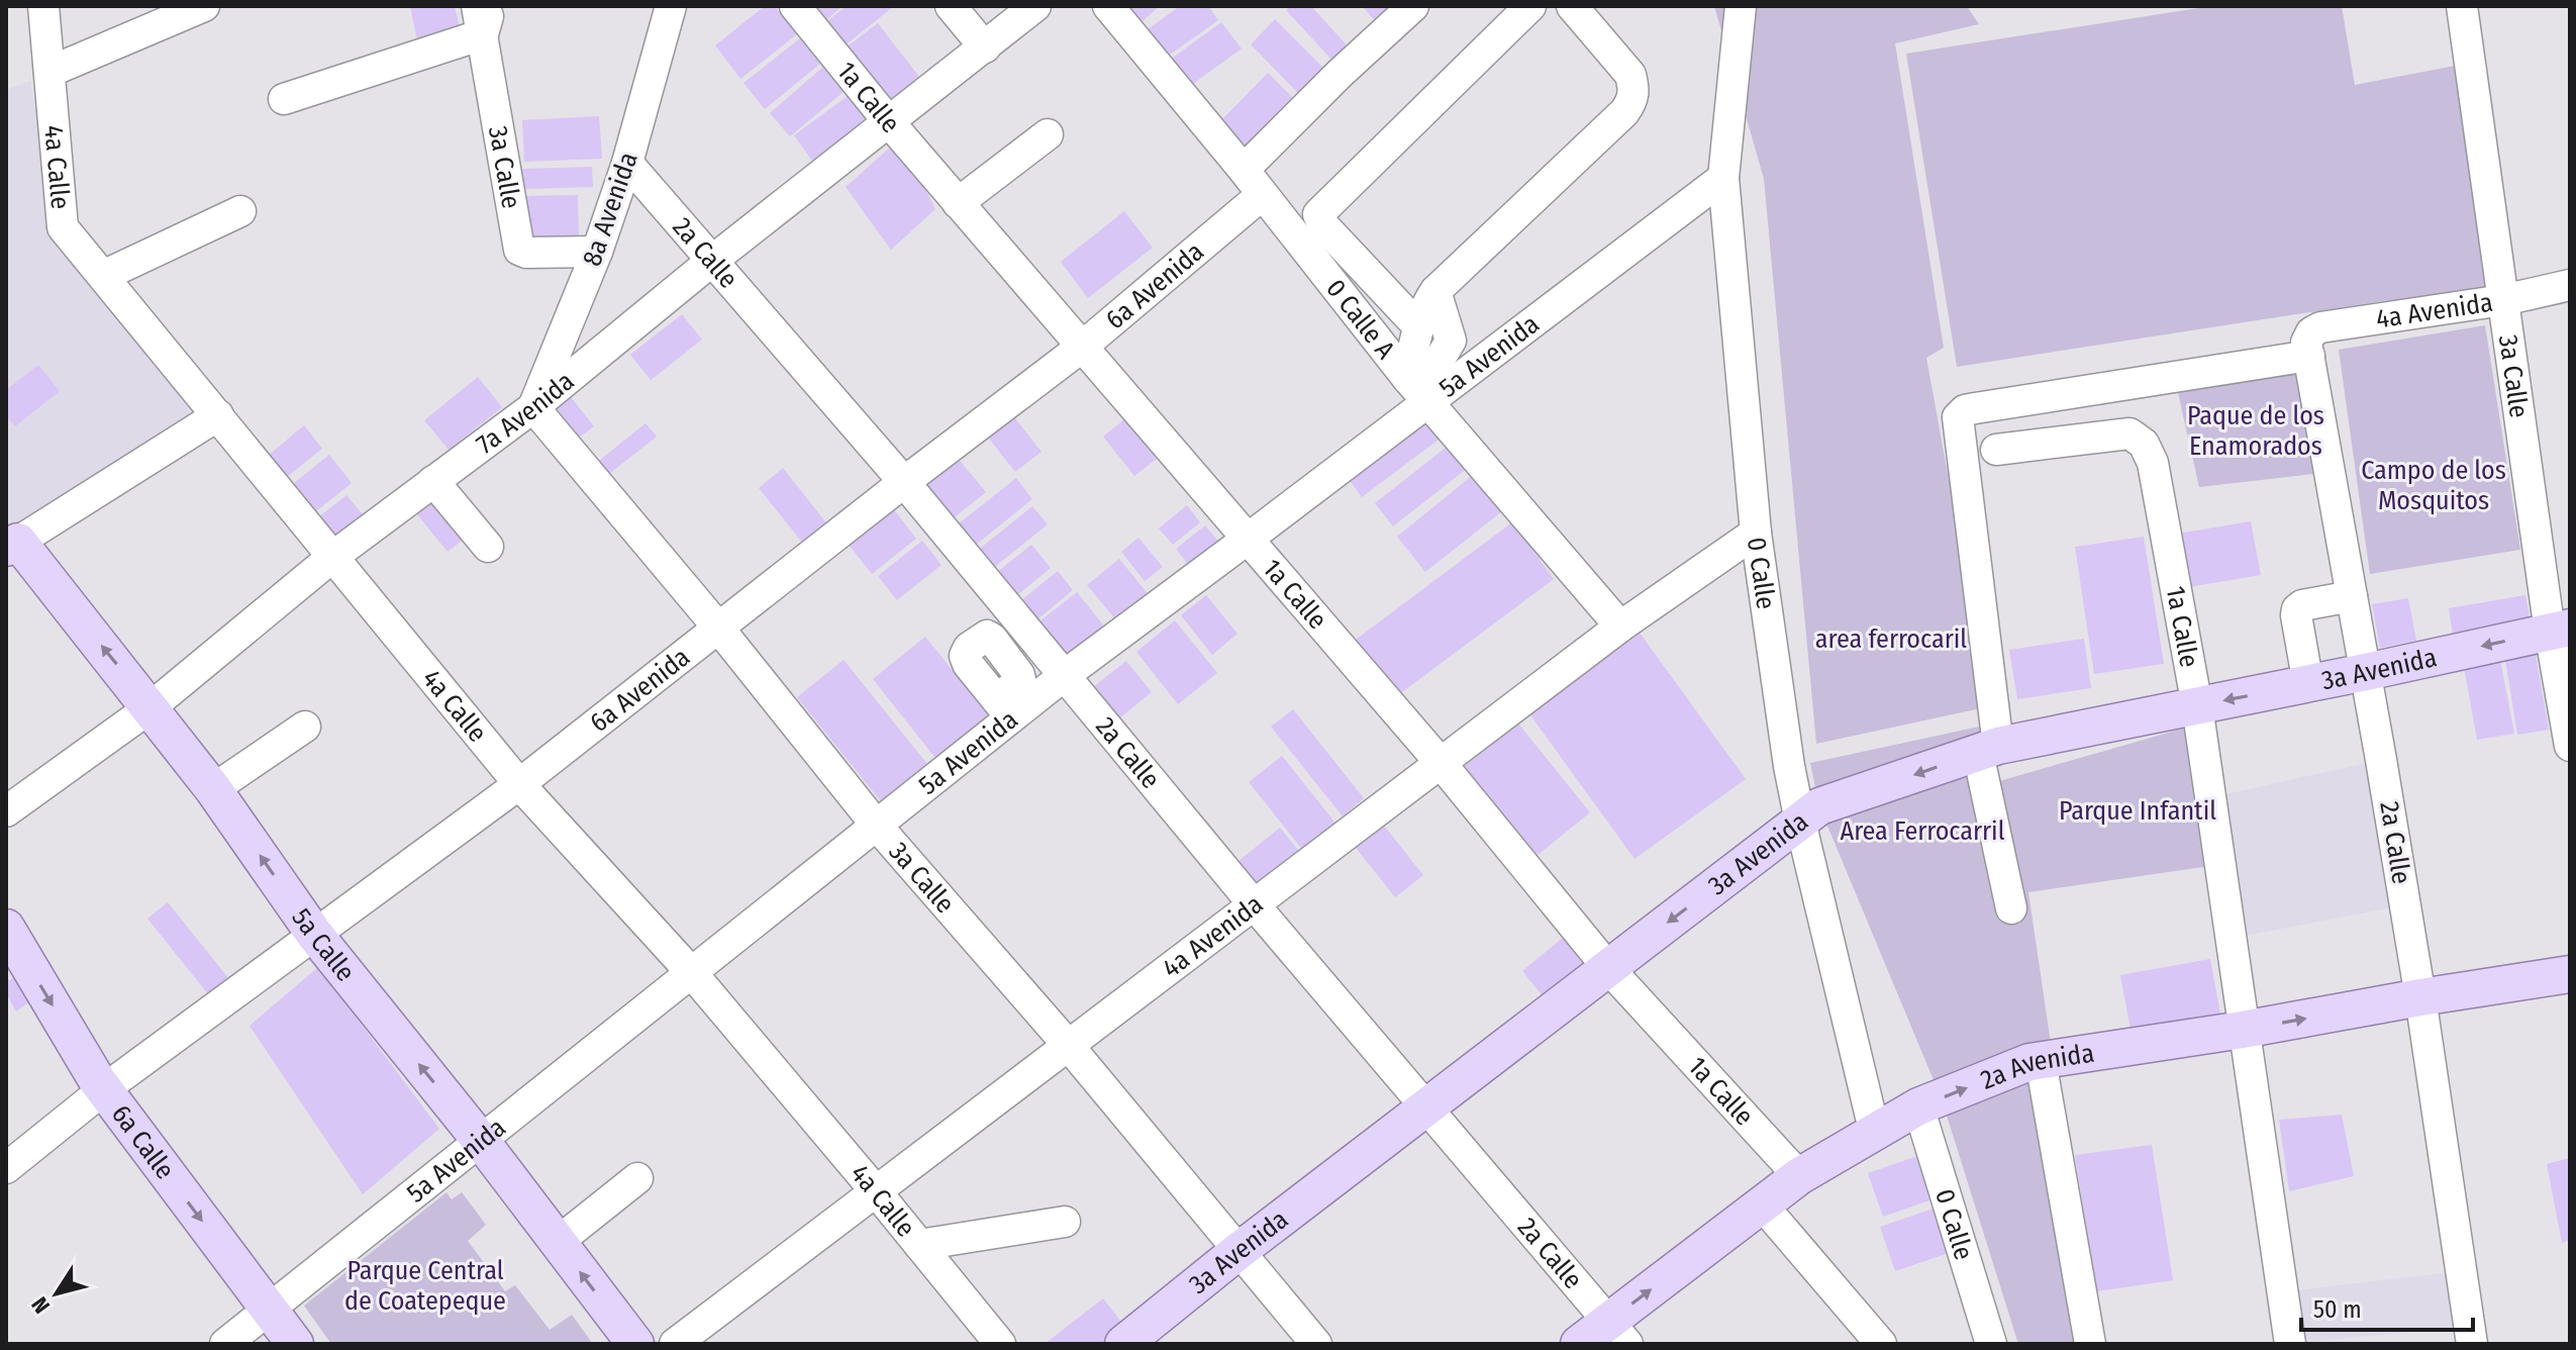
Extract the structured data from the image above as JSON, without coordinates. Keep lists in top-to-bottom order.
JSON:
{
  "streets": {
    "main road": [
      "3a Avenida",
      "5a Calle",
      "2a Avenida",
      "6a Calle"
    ],
    "street": [
      "1a Calle",
      "4a Calle",
      "3a Calle",
      "8a Avenida",
      "2a Calle",
      "6a Avenida",
      "4a Avenida",
      "0 Calle A",
      "5a Avenida",
      "7a Avenida",
      "0 Calle"
    ]
  },
  "crossings": [
    ["1a Calle", "6a Avenida"],
    ["1a Calle", "4a Avenida"],
    ["1a Calle", "5a Avenida"],
    ["1a Calle", "7a Avenida"],
    ["1a Calle", "3a Avenida"],
    ["1a Calle", "2a Avenida"],
    ["4a Calle", "6a Avenida"],
    ["4a Calle", "4a Avenida"],
    ["4a Calle", "5a Avenida"],
    ["4a Calle", "7a Avenida"],
    ["3a Calle", "8a Avenida"],
    ["3a Calle", "6a Avenida"],
    ["3a Calle", "4a Avenida"],
    ["3a Calle", "5a Avenida"],
    ["3a Calle", "7a Avenida"],
    ["3a Calle", "3a Avenida"],
    ["8a Avenida", "2a Calle"],
    ["8a Avenida", "7a Avenida"],
    ["2a Calle", "6a Avenida"],
    ["2a Calle", "4a Avenida"],
    ["2a Calle", "5a Avenida"],
    ["2a Calle", "7a Avenida"],
    ["2a Calle", "3a Avenida"],
    ["2a Calle", "2a Avenida"],
    ["6a Avenida", "0 Calle A"],
    ["6a Avenida", "5a Calle"],
    ["6a Avenida", "6a Calle"],
    ["4a Avenida", "0 Calle A"],
    ["4a Avenida", "0 Calle"],
    ["4a Avenida", "3a Avenida"],
    ["0 Calle A", "5a Avenida"],
    ["5a Avenida", "0 Calle"],
    ["5a Avenida", "5a Calle"],
    ["5a Avenida", "6a Calle"],
    ["7a Avenida", "5a Calle"],
    ["0 Calle", "3a Avenida"],
    ["0 Calle", "2a Avenida"]
  ],
  "one_way": [
    "3a Avenida",
    "5a Calle",
    "2a Avenida",
    "6a Calle"
  ],
  "parks": [
    "Paque de los Enamorados",
    "Campo de los Mosquitos",
    "area ferrocaril",
    "Parque Infantil",
    "Area Ferrocarril",
    "Parque Central de Coatepeque"
  ],
  "scale_bar": "50 m",
  "north": "bottom left"
}
